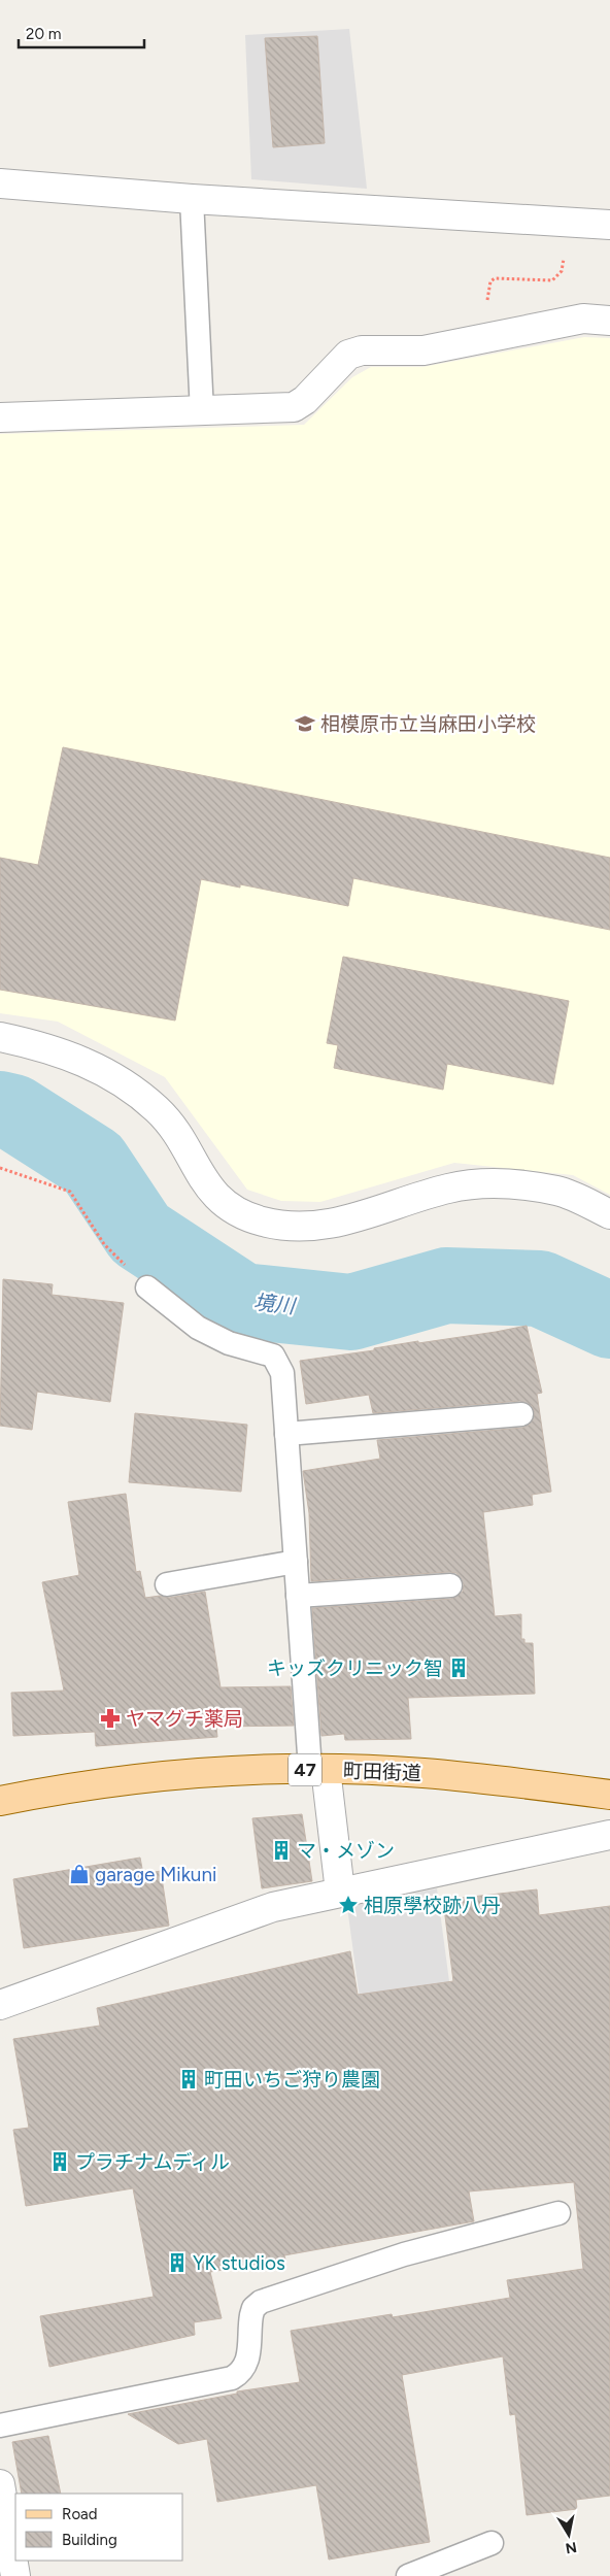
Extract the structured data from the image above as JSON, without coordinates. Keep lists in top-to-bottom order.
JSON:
{
  "streets": {
    "main road": ["47", "町田街道"]
  },
  "water": ["境川"],
  "places": {
    "school or university": ["相模原市立当麻田小学校"],
    "building": [
      "キッズクリニック智",
      "マ・メゾン",
      "町田いちご狩り農園",
      "プラチナムディル",
      "YK studios"
    ],
    "pharmacy": ["ヤマグチ薬局"],
    "shop": ["garage Mikuni"],
    "place": ["相原學校跡八丹"]
  },
  "legend": ["Road", "Building"],
  "scale_bar": "20 m",
  "north": "bottom"
}
